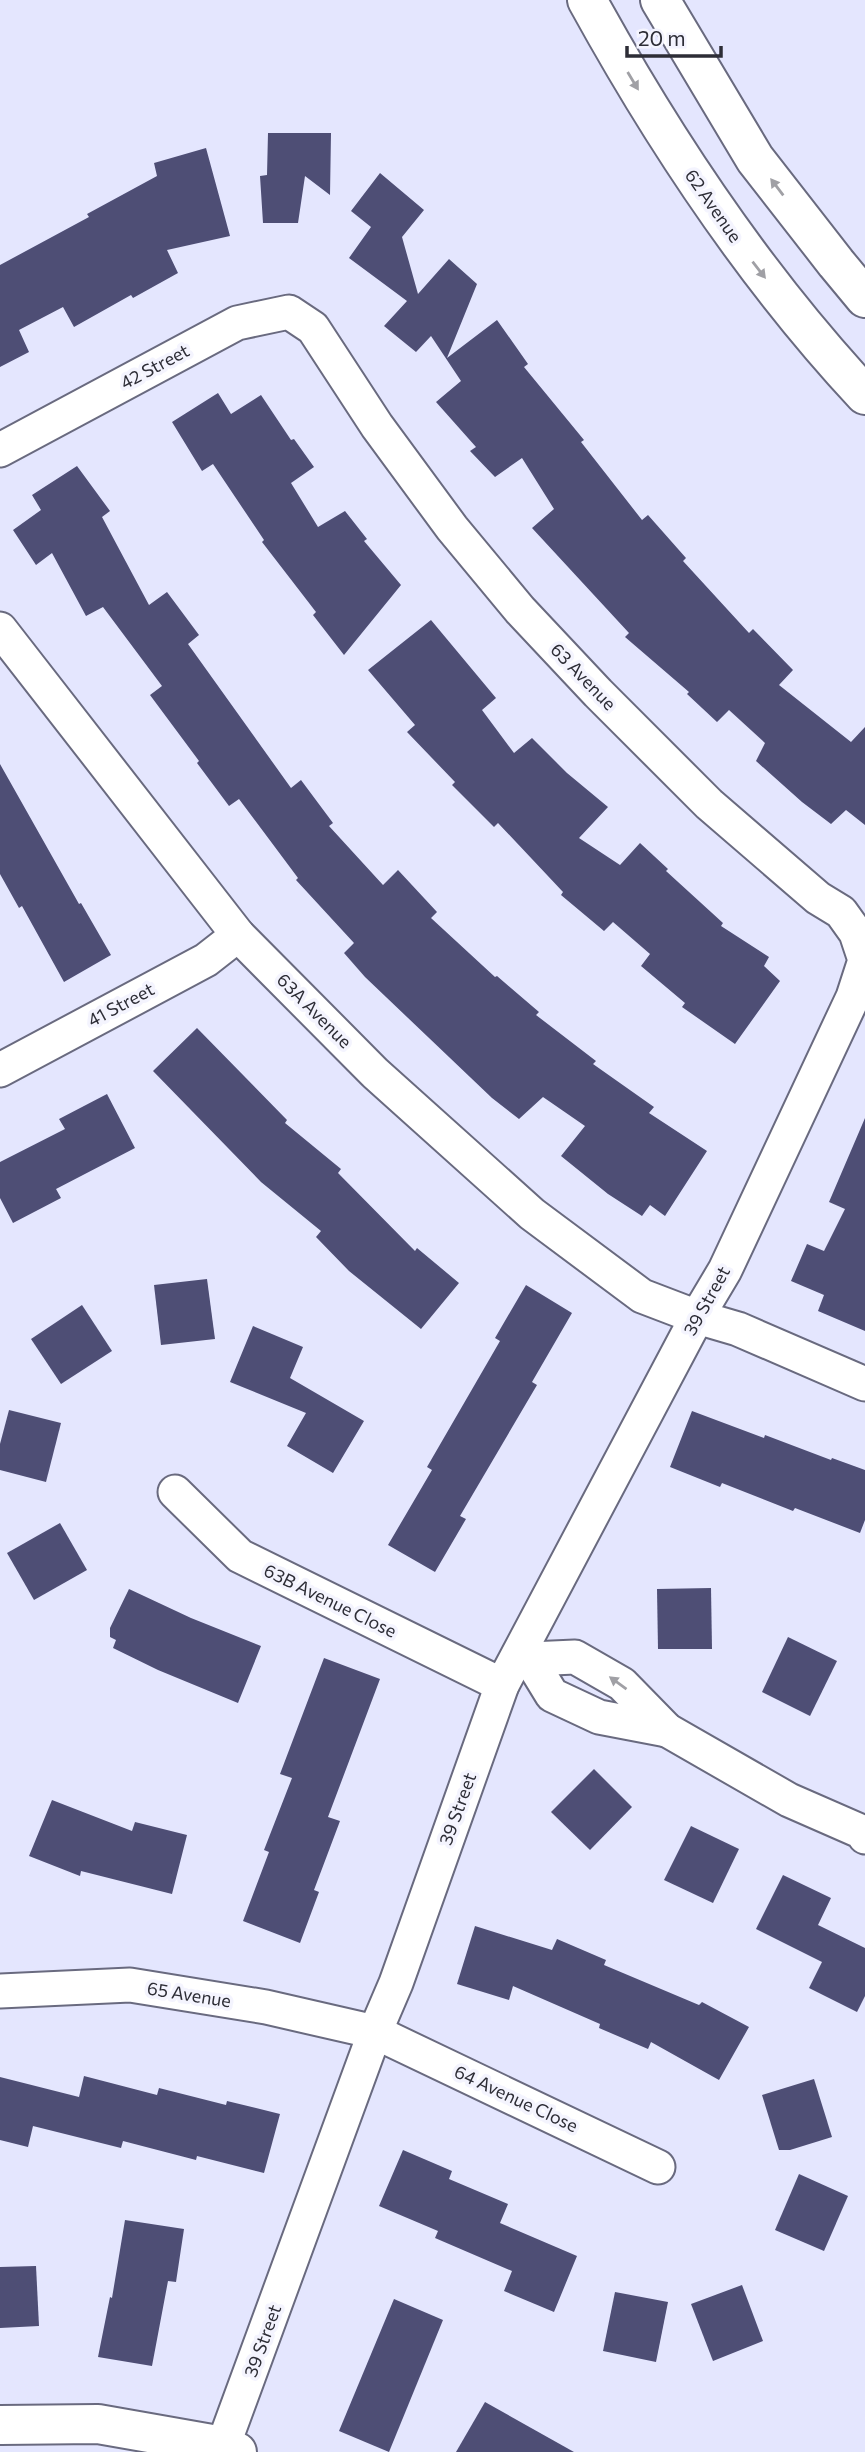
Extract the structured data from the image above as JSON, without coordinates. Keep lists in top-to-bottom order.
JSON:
{
  "streets": {
    "main road": ["62 Avenue", "39 Street"],
    "street": [
      "42 Street",
      "63 Avenue",
      "41 Street",
      "63A Avenue",
      "63B Avenue Close",
      "65 Avenue",
      "64 Avenue Close"
    ]
  },
  "crossings": [
    ["42 Street", "63 Avenue"],
    ["63 Avenue", "39 Street"],
    ["41 Street", "63A Avenue"],
    ["63A Avenue", "39 Street"],
    ["39 Street", "63B Avenue Close"],
    ["39 Street", "65 Avenue"],
    ["39 Street", "64 Avenue Close"],
    ["65 Avenue", "64 Avenue Close"]
  ],
  "scale_bar": "20 m"
}
